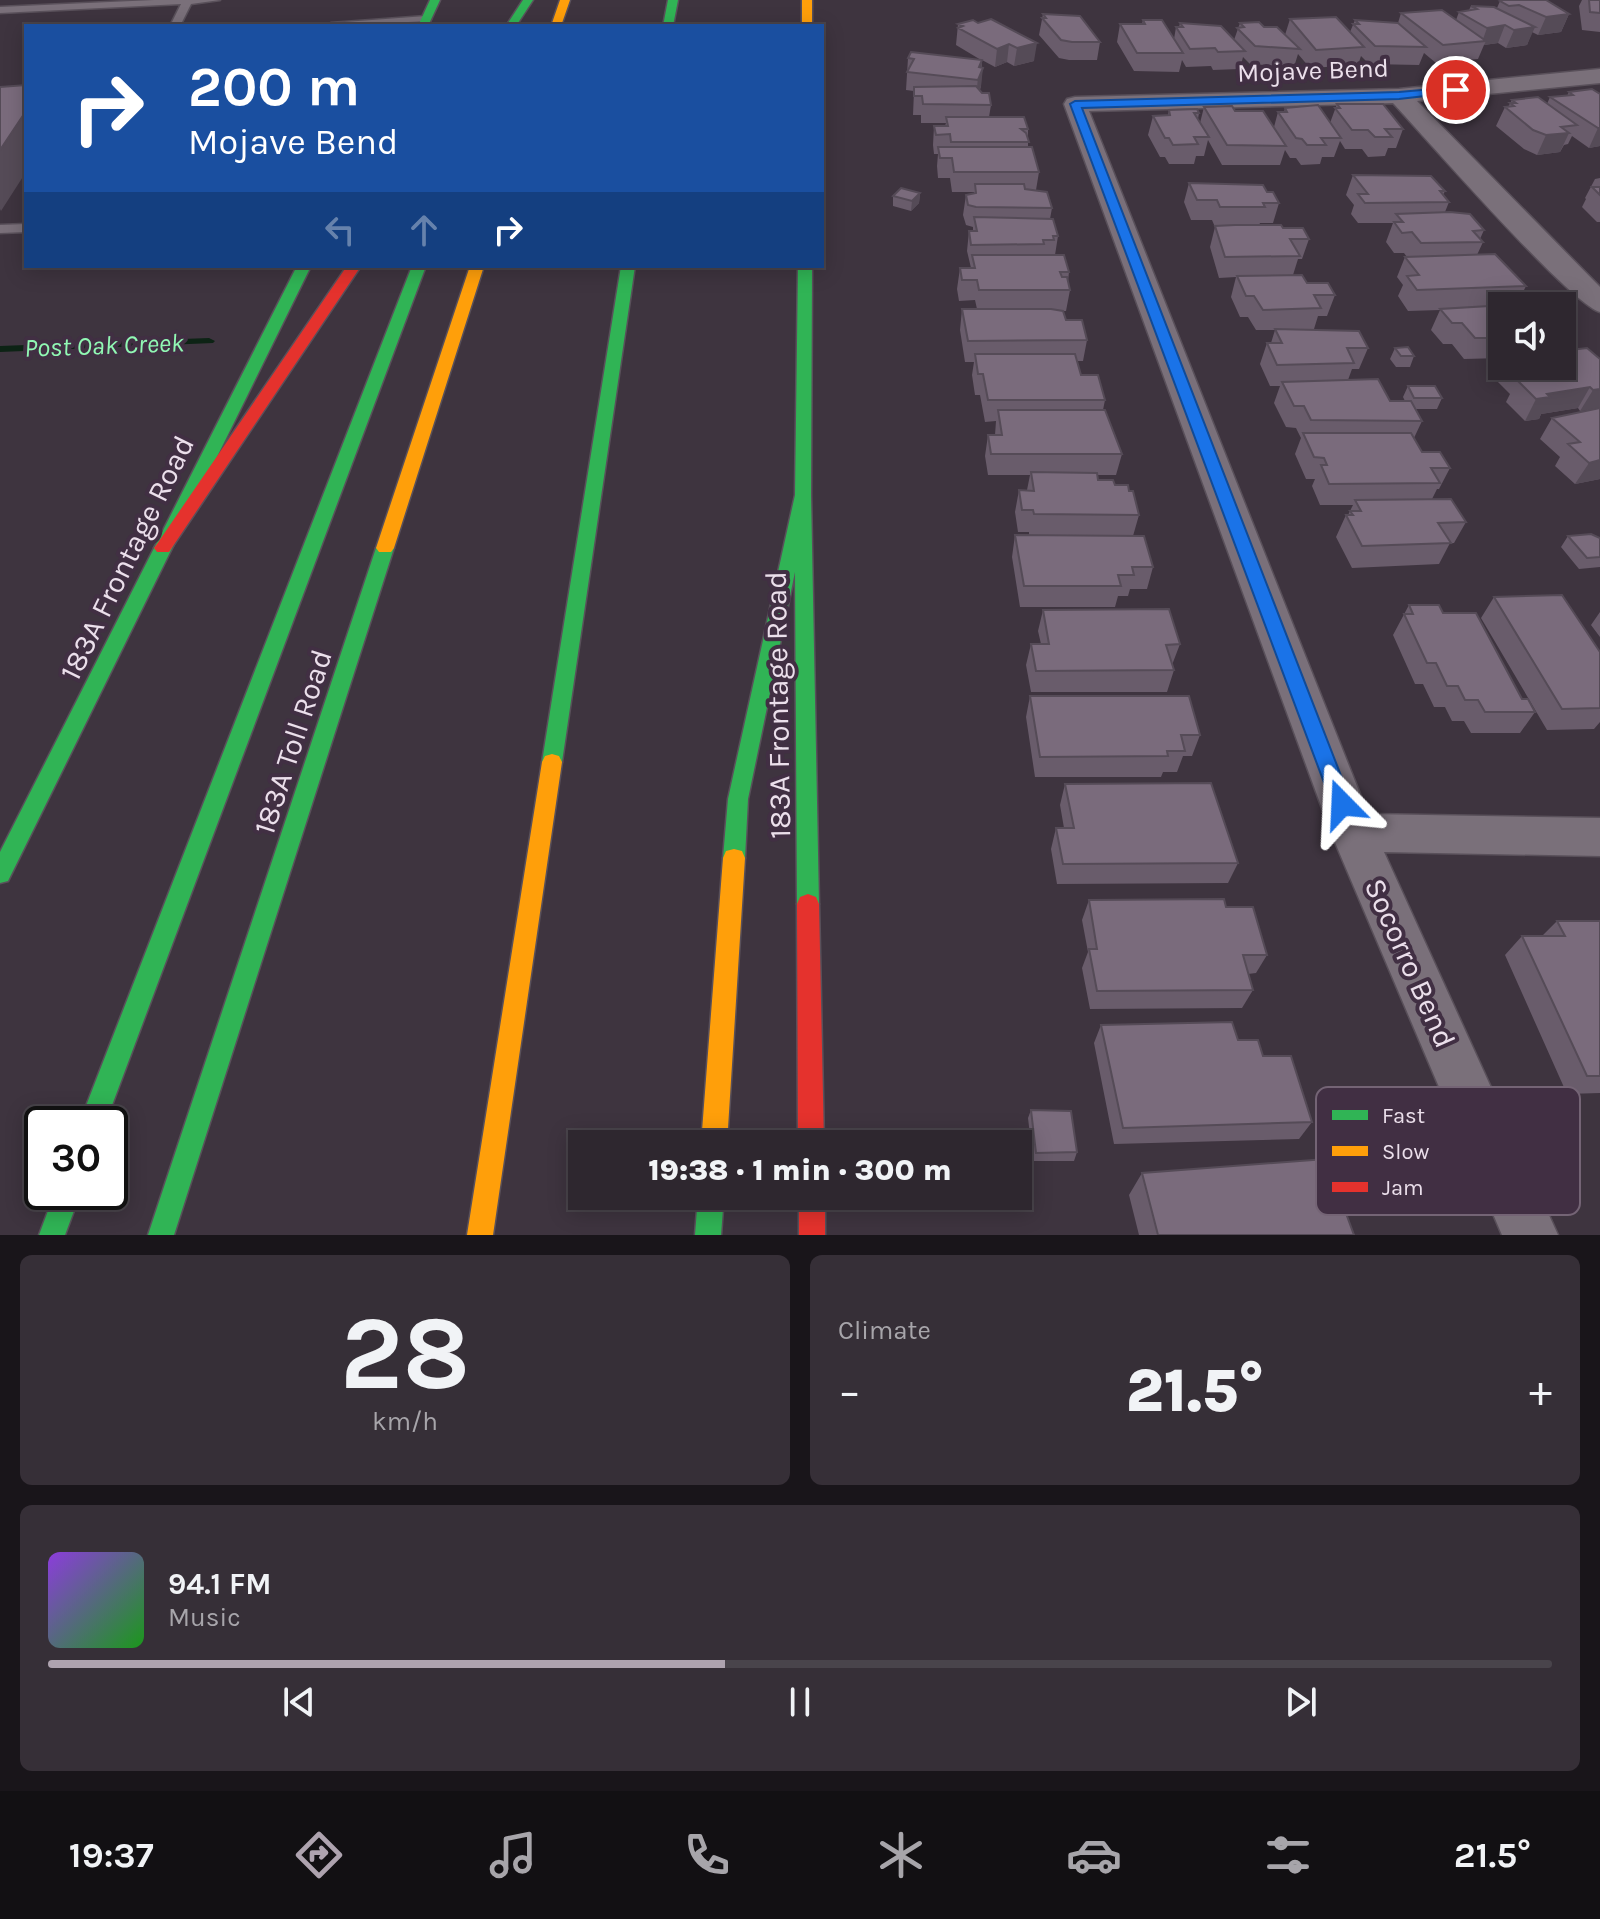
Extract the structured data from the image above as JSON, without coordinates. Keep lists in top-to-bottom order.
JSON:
{
  "streets": {
    "main road": ["183A Frontage Road", "183A Toll Road"],
    "street": ["Mojave Bend", "Socorro Bend"]
  },
  "crossings": [
    ["Mojave Bend", "Socorro Bend"]
  ],
  "water": ["Post Oak Creek"],
  "legend": ["Fast", "Slow", "Jam"],
  "page": {
    "turn": ["200 m", "Mojave Bend"],
    "limit": "30",
    "trip": "19:38 · 1 min · 300 m",
    "tile": [
      ["28", "km/h"],
      "Climate"
    ],
    "heat": ["−", "21.5°", "+"],
    "song": ["94.1 FM", "Music"],
    "tabs": ["19:37", "21.5°"]
  }
}
